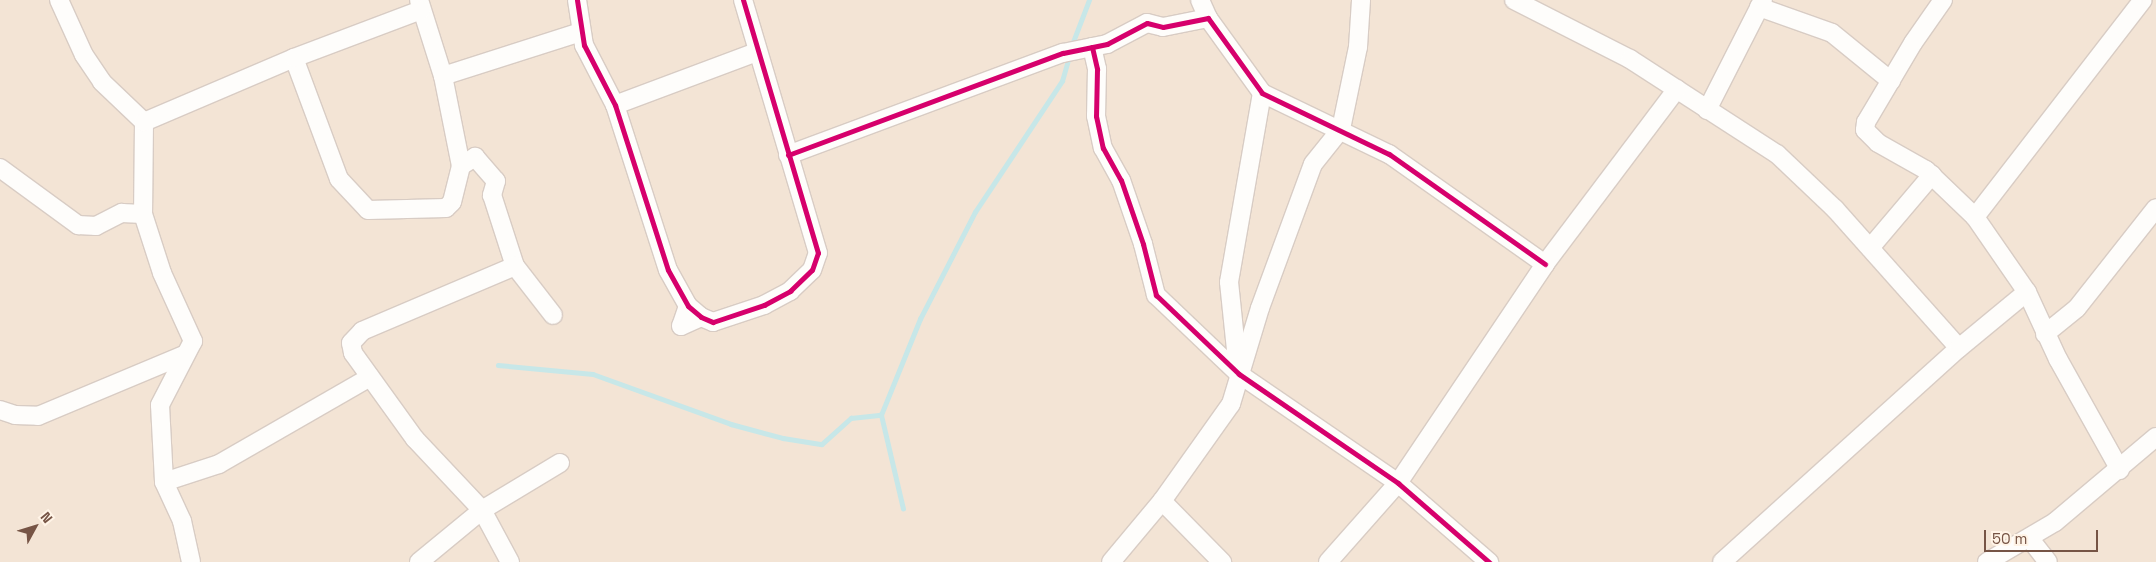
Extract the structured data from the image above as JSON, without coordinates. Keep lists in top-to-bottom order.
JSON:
{
  "scale_bar": "50 m",
  "north": "top right"
}
